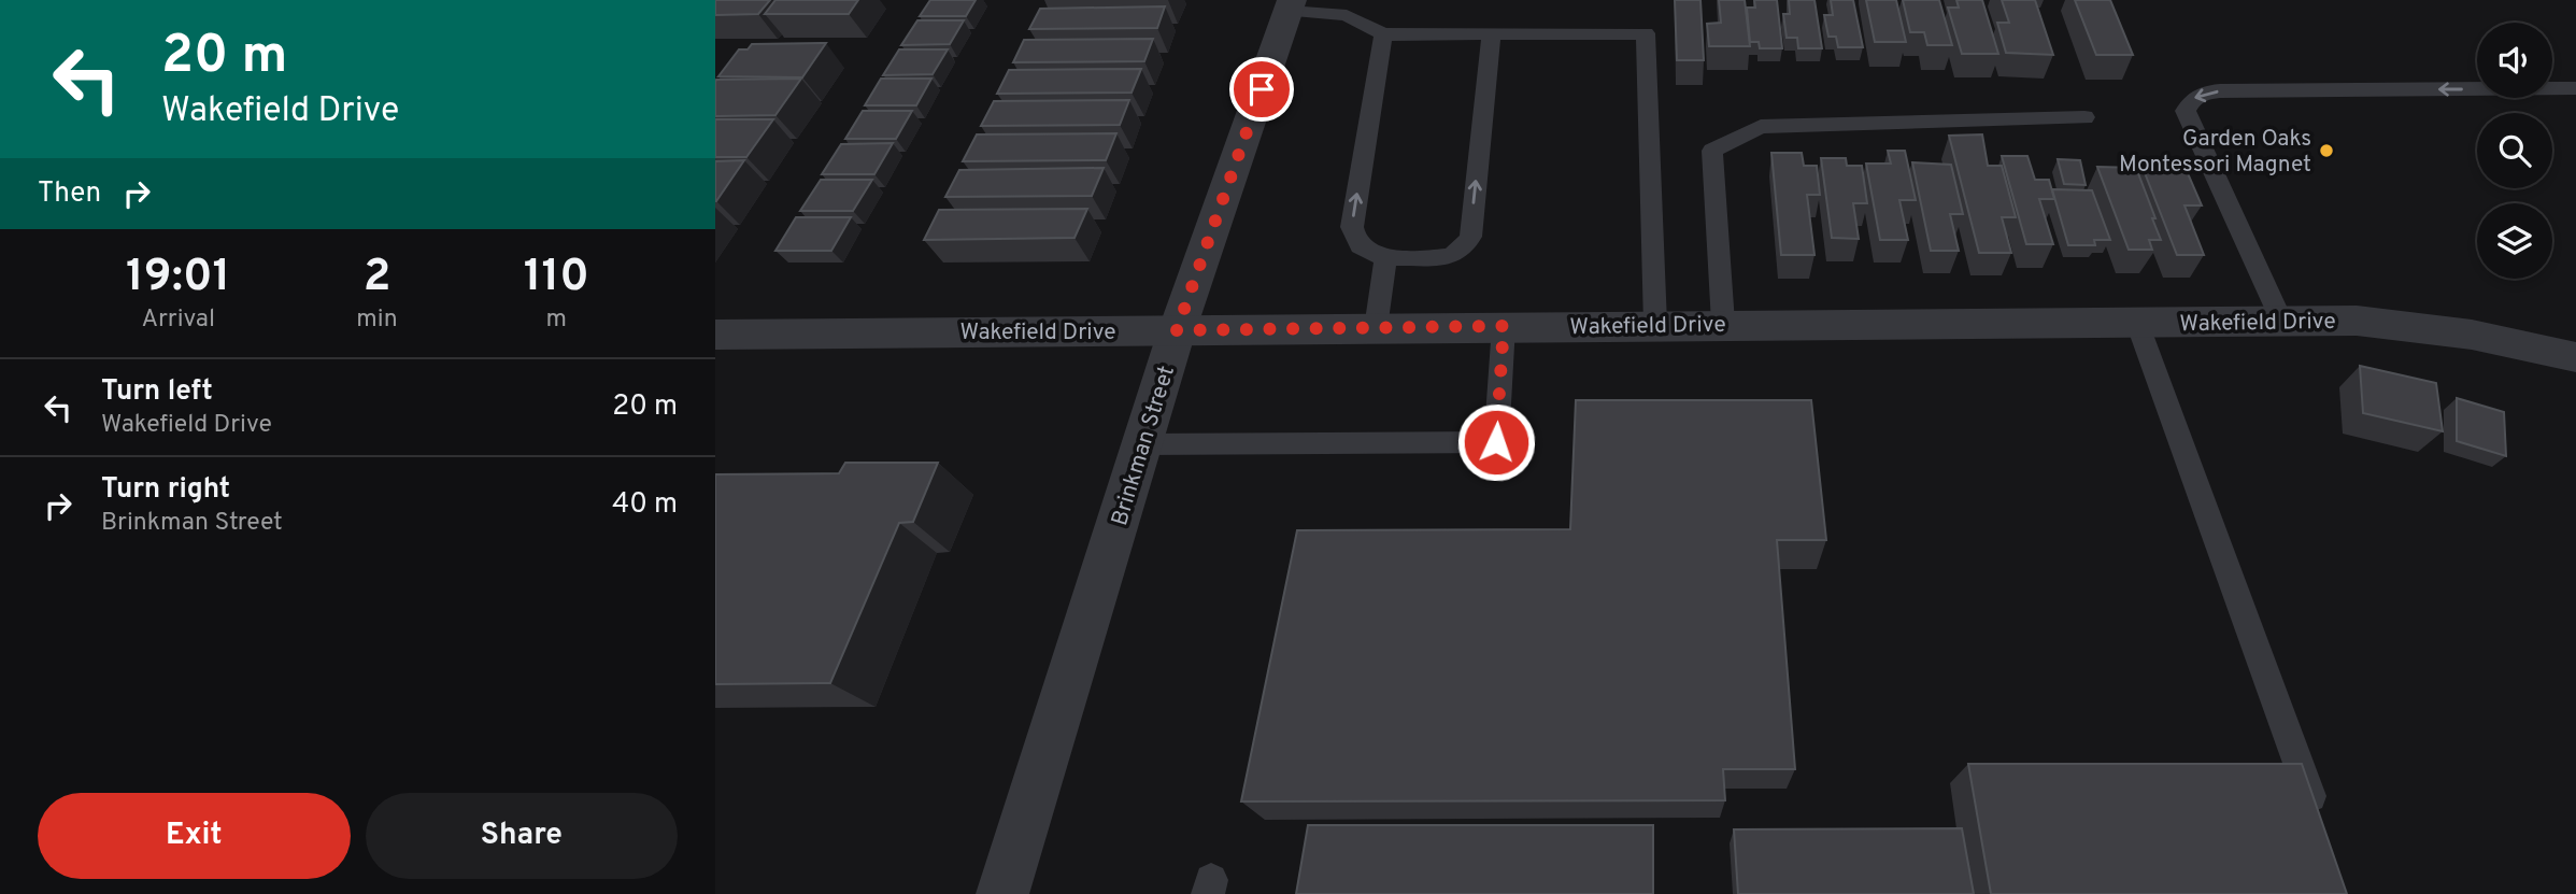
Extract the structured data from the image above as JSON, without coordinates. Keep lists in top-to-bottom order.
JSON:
{
  "streets": {
    "street": ["Wakefield Drive", "Brinkman Street"]
  },
  "crossings": [
    ["Wakefield Drive", "Brinkman Street"]
  ],
  "places": ["Garden Oaks Montessori Magnet"],
  "page": {
    "turn": ["20 m", "Wakefield Drive"],
    "then": "Then",
    "eta": [
      "19:01",
      "Arrival",
      "2",
      "min",
      "110",
      "m"
    ],
    "list": [
      {
        "name": "Turn left",
        "note": "Wakefield Drive",
        "value": "20 m"
      },
      {
        "name": "Turn right",
        "note": "Brinkman Street",
        "value": "40 m"
      }
    ],
    "buttons": ["Exit", "Share"]
  }
}
